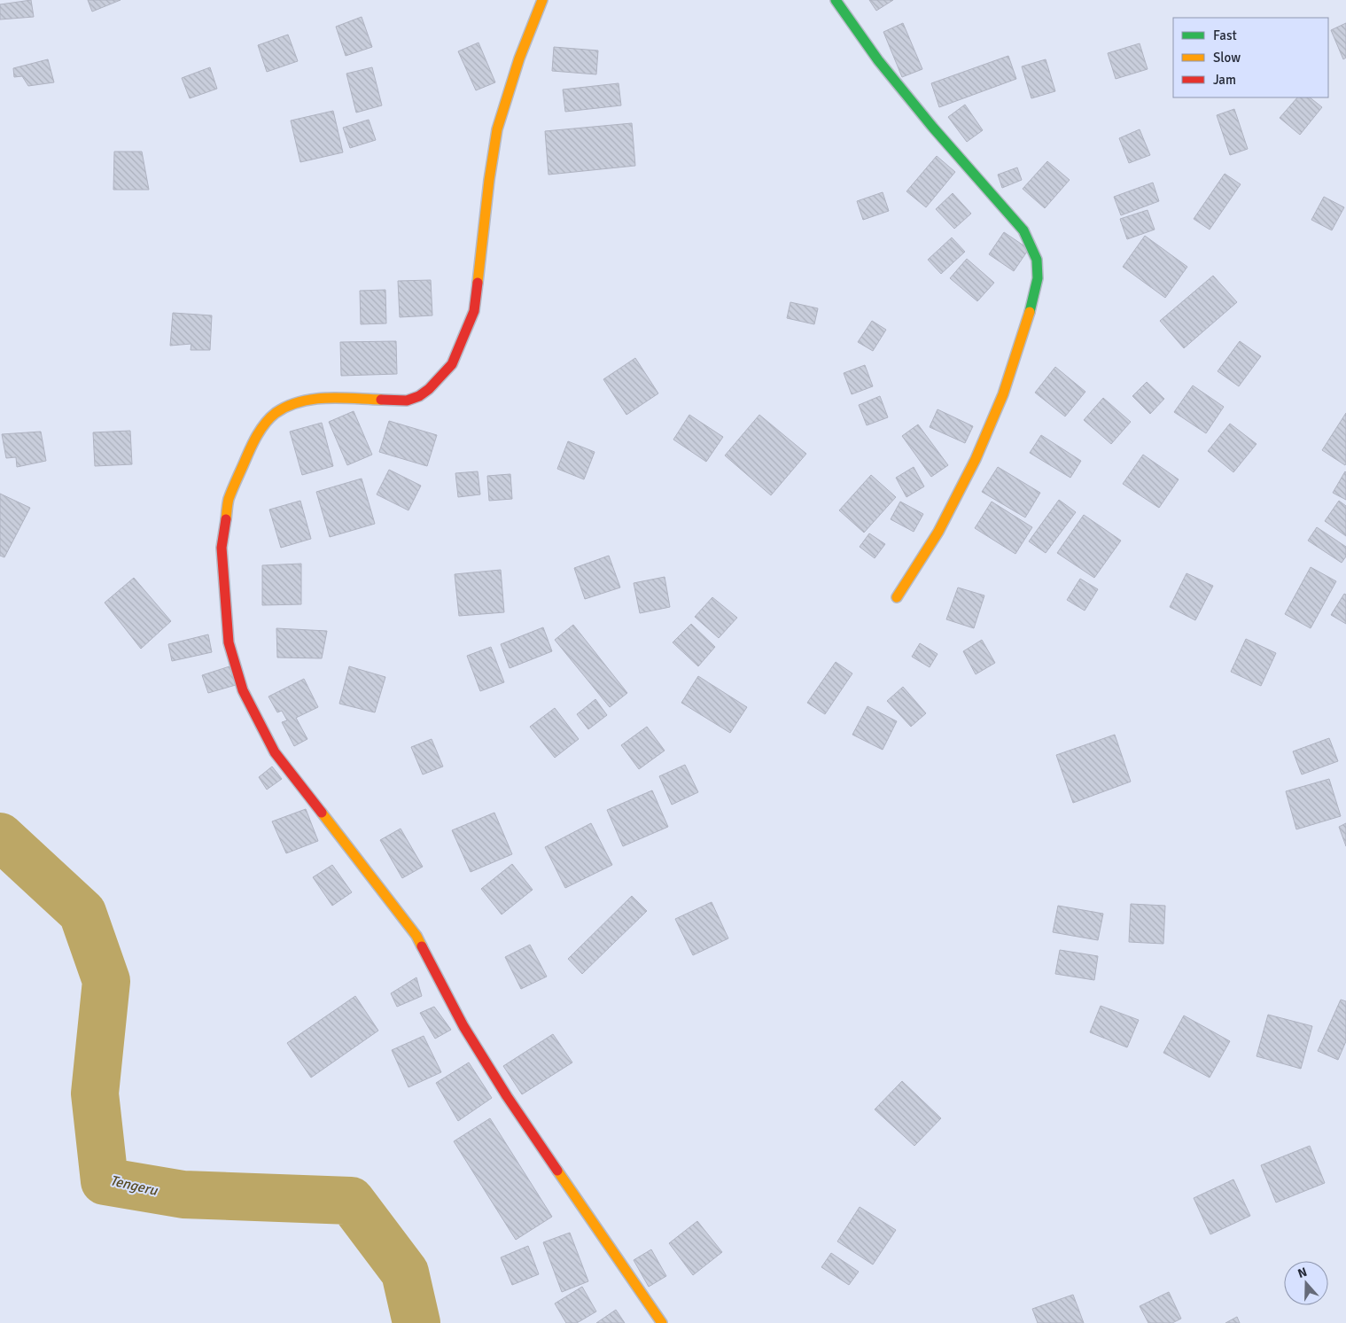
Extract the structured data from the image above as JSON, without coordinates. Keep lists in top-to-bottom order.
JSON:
{
  "water": ["Tengeru"],
  "legend": ["Fast", "Slow", "Jam"],
  "north": "top"
}
